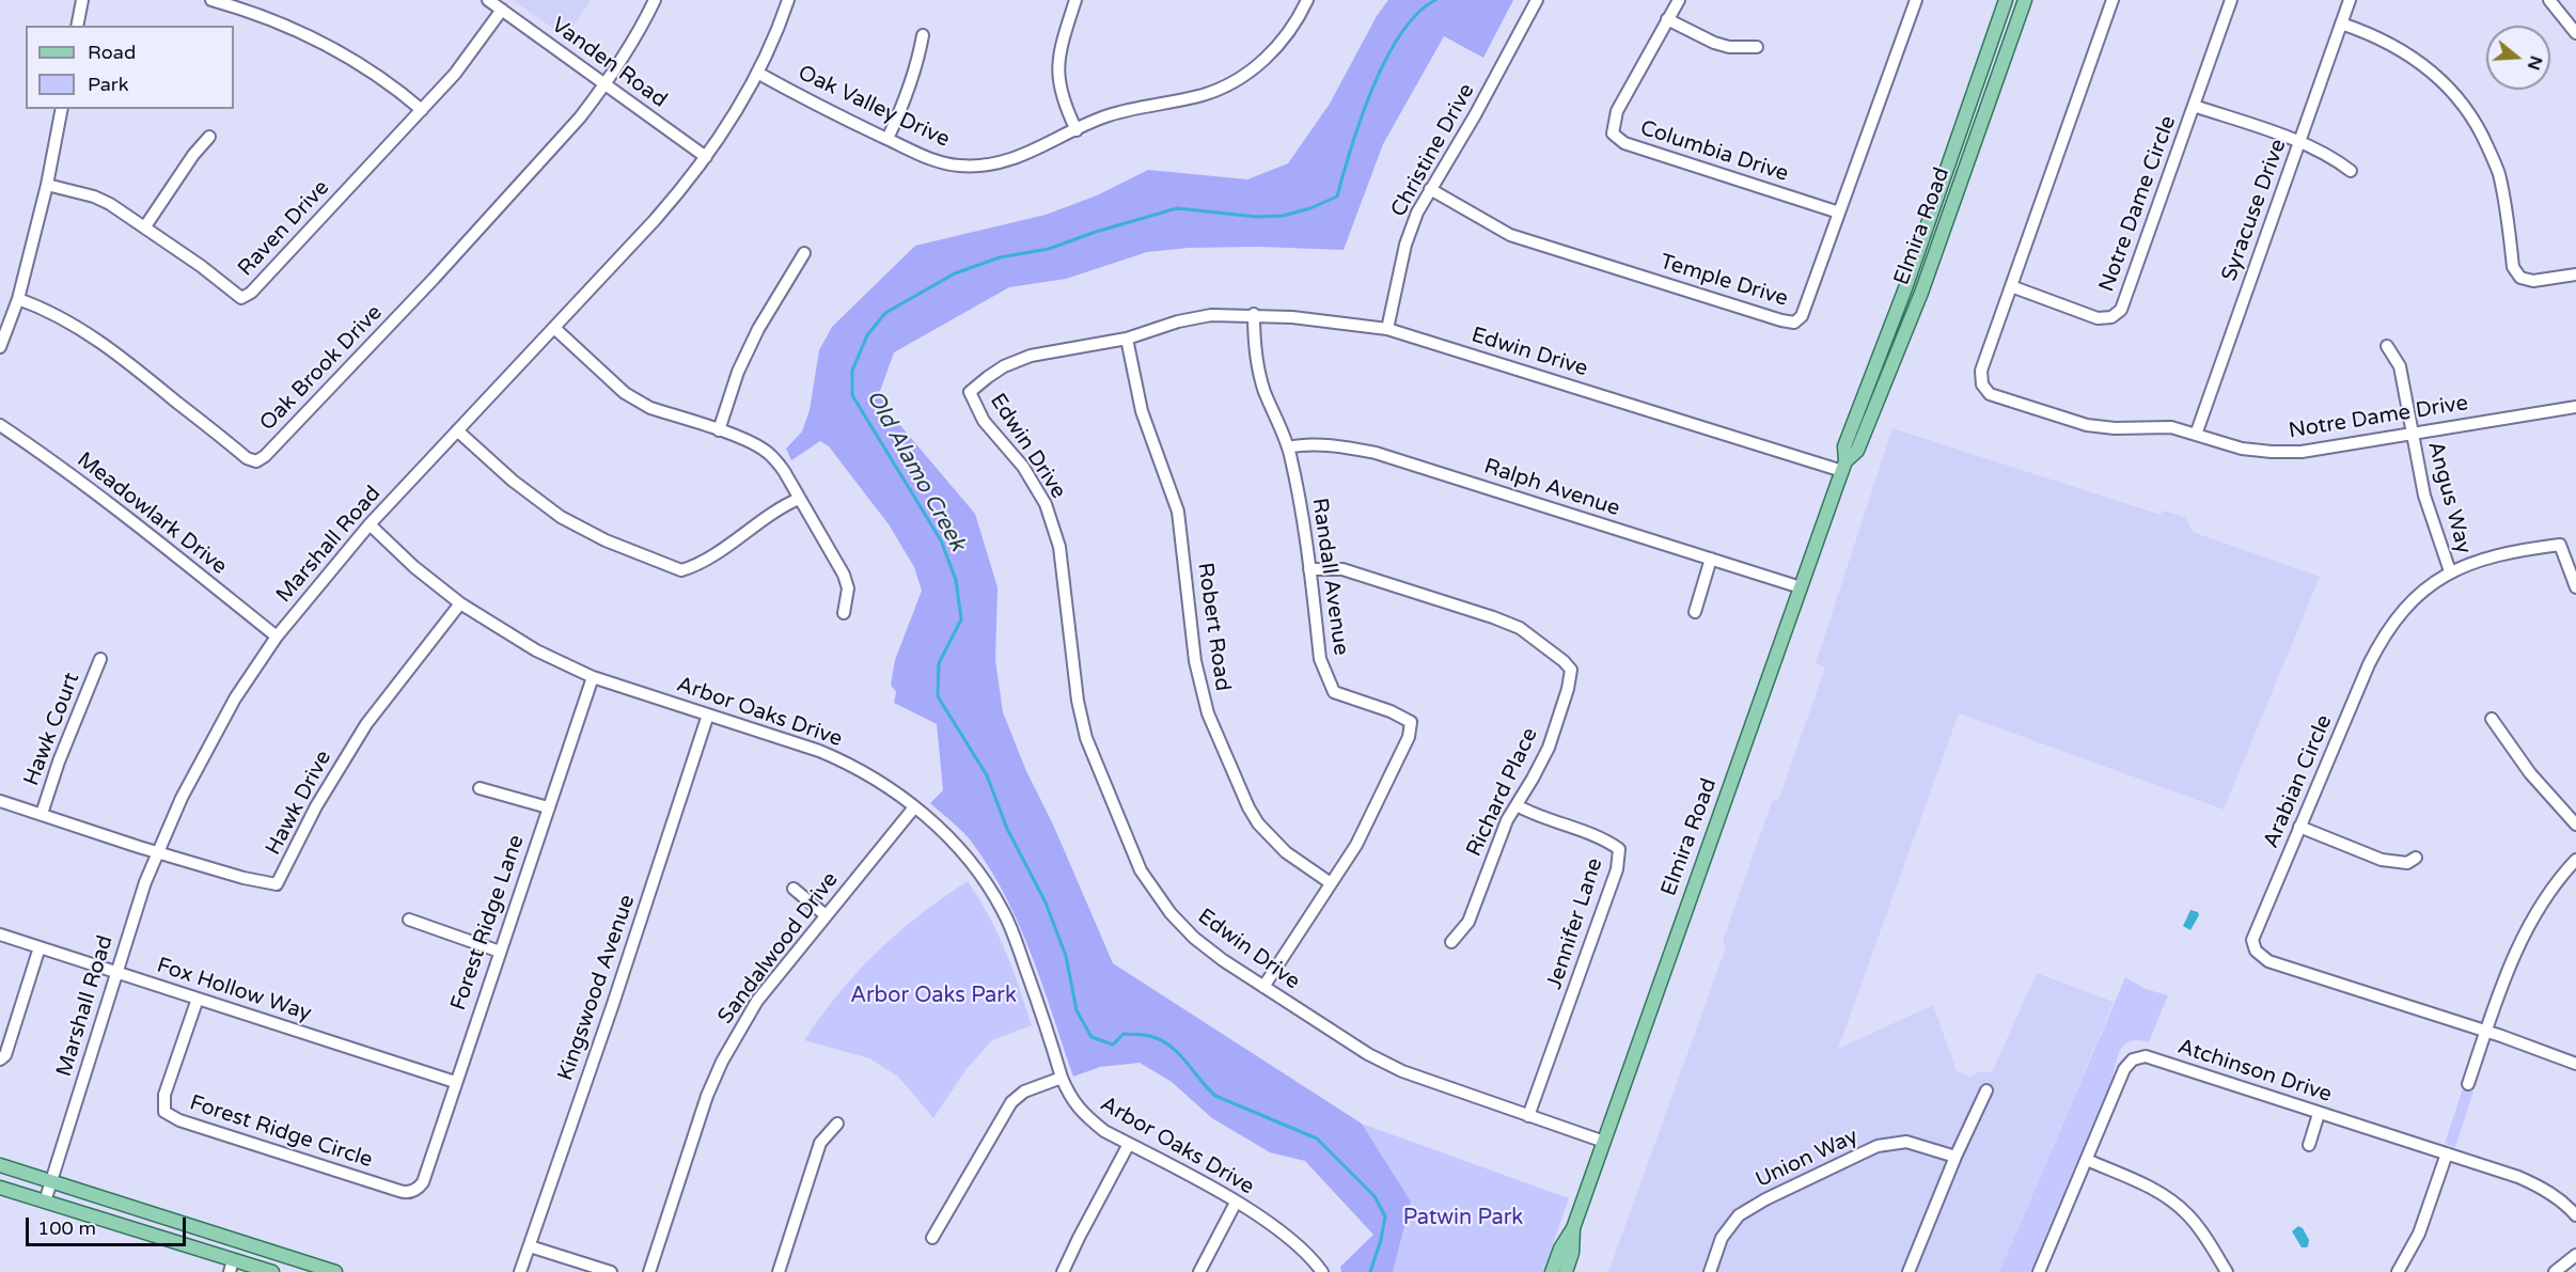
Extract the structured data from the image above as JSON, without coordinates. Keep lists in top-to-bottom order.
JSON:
{
  "streets": {
    "main road": ["Elmira Road"],
    "street": [
      "Vanden Road",
      "Oak Valley Drive",
      "Christine Drive",
      "Columbia Drive",
      "Notre Dame Circle",
      "Syracuse Drive",
      "Raven Drive",
      "Temple Drive",
      "Edwin Drive",
      "Oak Brook Drive",
      "Notre Dame Drive",
      "Ralph Avenue",
      "Angus Way",
      "Meadowlark Drive",
      "Marshall Road",
      "Randall Avenue",
      "Robert Road",
      "Arbor Oaks Drive",
      "Hawk Court",
      "Arabian Circle",
      "Richard Place",
      "Hawk Drive",
      "Forest Ridge Lane",
      "Jennifer Lane",
      "Sandalwood Drive",
      "Kingswood Avenue",
      "Fox Hollow Way",
      "Atchinson Drive",
      "Forest Ridge Circle",
      "Union Way"
    ]
  },
  "crossings": [
    ["Vanden Road", "Raven Drive"],
    ["Vanden Road", "Oak Brook Drive"],
    ["Vanden Road", "Marshall Road"],
    ["Oak Valley Drive", "Marshall Road"],
    ["Christine Drive", "Temple Drive"],
    ["Christine Drive", "Edwin Drive"],
    ["Columbia Drive", "Temple Drive"],
    ["Notre Dame Circle", "Notre Dame Drive"],
    ["Syracuse Drive", "Notre Dame Drive"],
    ["Elmira Road", "Edwin Drive"],
    ["Elmira Road", "Ralph Avenue"],
    ["Edwin Drive", "Randall Avenue"],
    ["Edwin Drive", "Robert Road"],
    ["Edwin Drive", "Jennifer Lane"],
    ["Notre Dame Drive", "Angus Way"],
    ["Ralph Avenue", "Randall Avenue"],
    ["Angus Way", "Arabian Circle"],
    ["Meadowlark Drive", "Marshall Road"],
    ["Marshall Road", "Arbor Oaks Drive"],
    ["Marshall Road", "Hawk Drive"],
    ["Marshall Road", "Fox Hollow Way"],
    ["Randall Avenue", "Robert Road"],
    ["Randall Avenue", "Richard Place"],
    ["Arbor Oaks Drive", "Hawk Drive"],
    ["Arbor Oaks Drive", "Forest Ridge Lane"],
    ["Arbor Oaks Drive", "Sandalwood Drive"],
    ["Arbor Oaks Drive", "Kingswood Avenue"],
    ["Hawk Court", "Hawk Drive"],
    ["Richard Place", "Jennifer Lane"],
    ["Forest Ridge Lane", "Fox Hollow Way"],
    ["Forest Ridge Lane", "Forest Ridge Circle"],
    ["Fox Hollow Way", "Forest Ridge Circle"]
  ],
  "water": ["Old Alamo Creek"],
  "parks": ["Arbor Oaks Park", "Patwin Park"],
  "legend": ["Road", "Park"],
  "scale_bar": "100 m",
  "north": "right"
}
